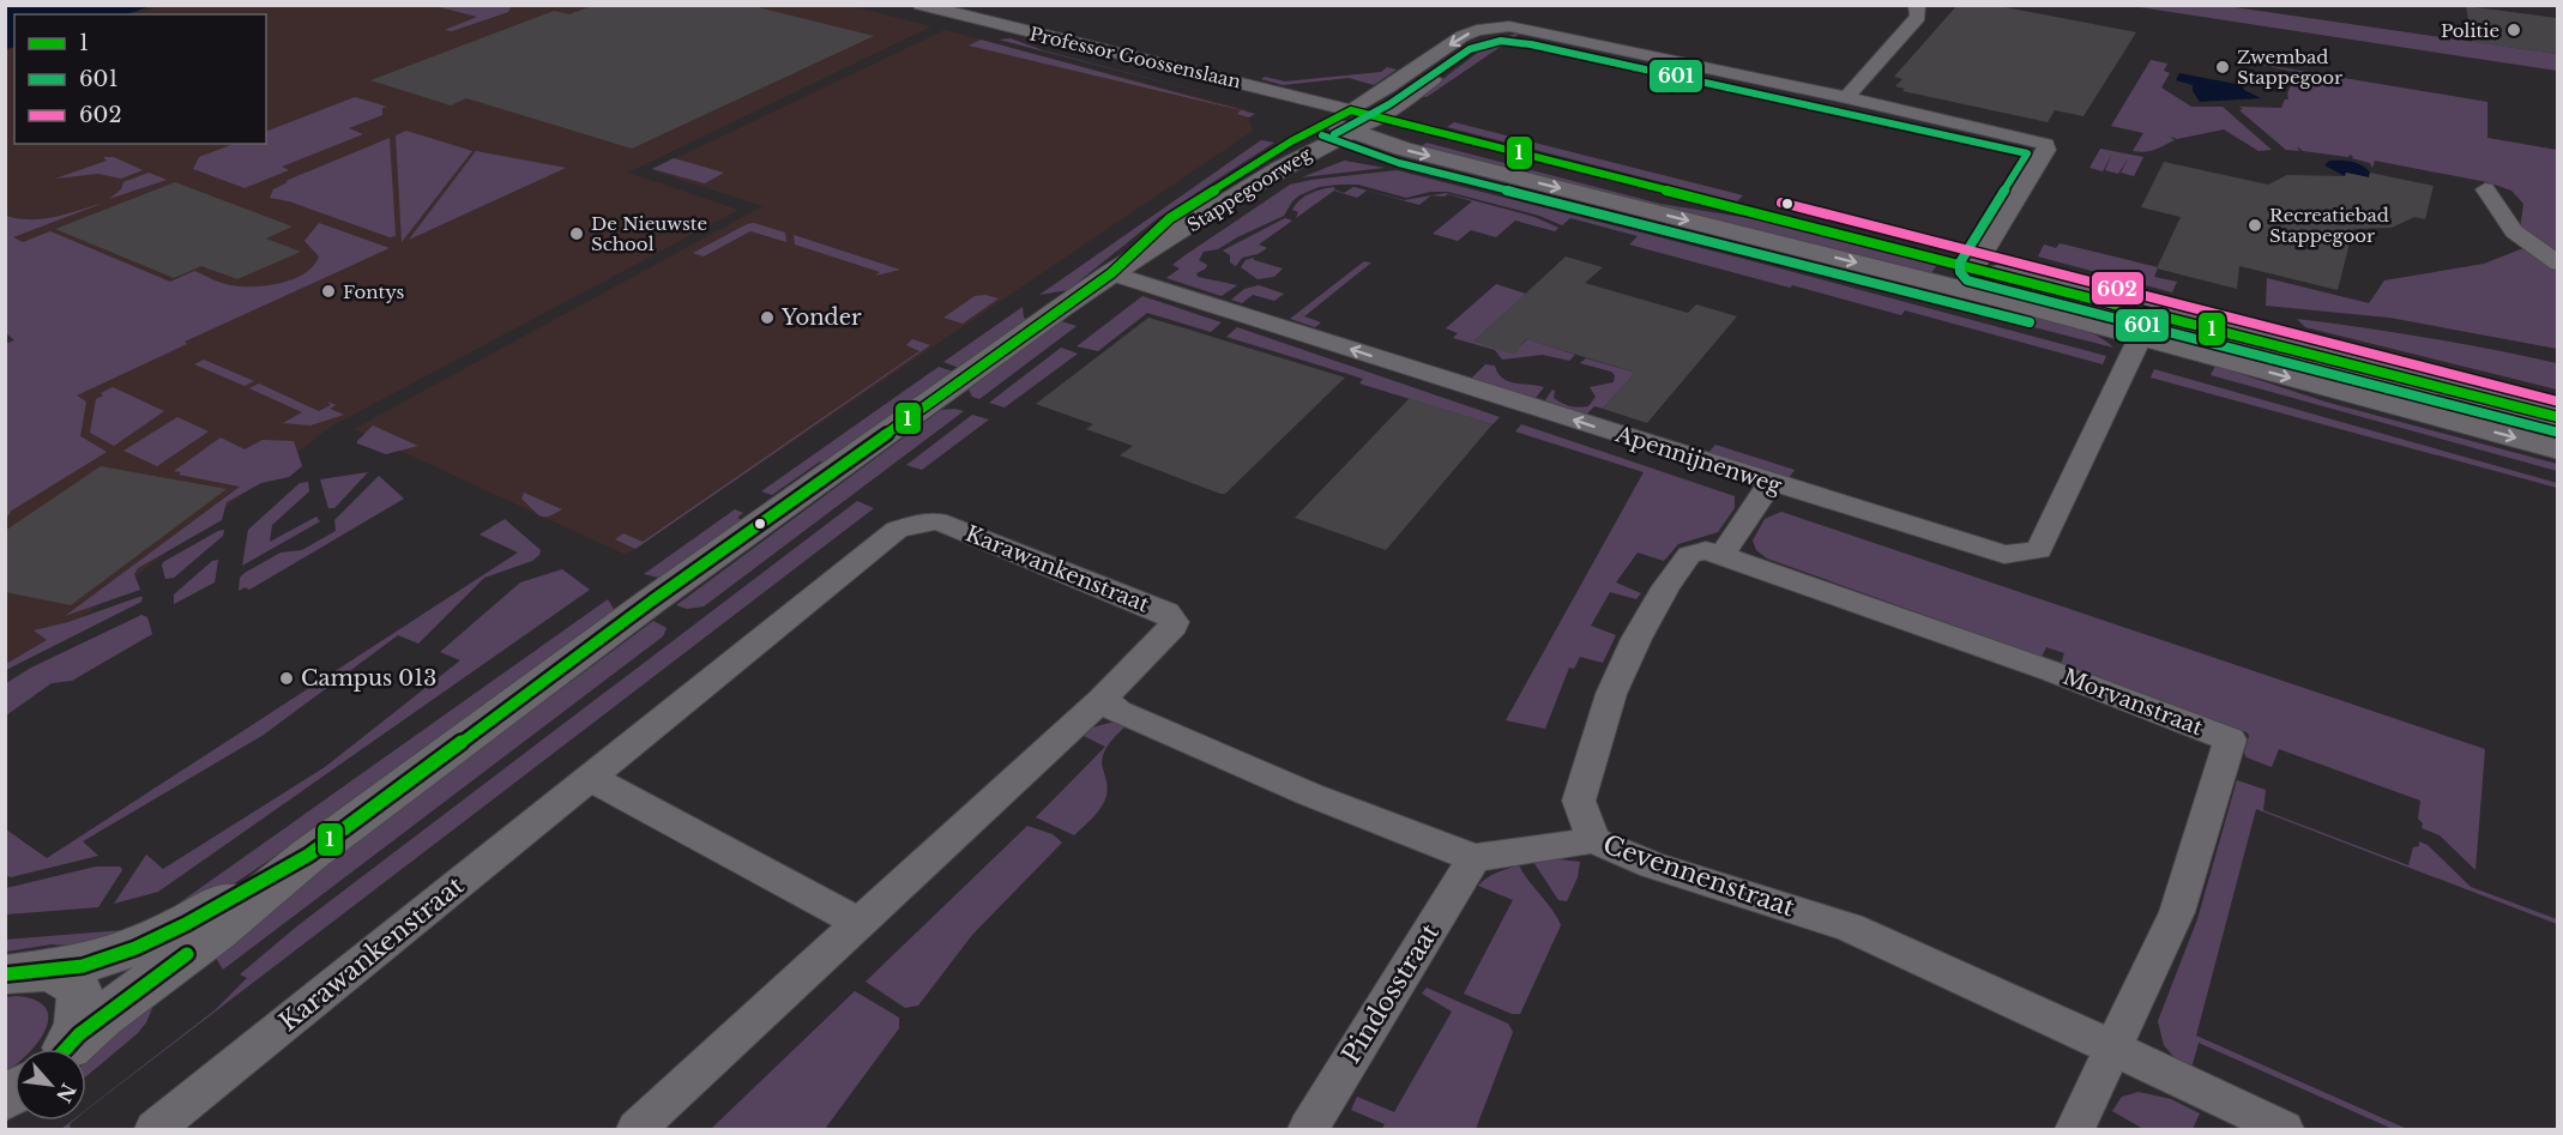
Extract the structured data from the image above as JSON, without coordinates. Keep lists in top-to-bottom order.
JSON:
{
  "streets": {
    "street": [
      "Professor Goossenslaan",
      "Stappegoorweg",
      "Apennijnenweg",
      "Karawankenstraat",
      "Morvanstraat",
      "Cevennenstraat",
      "Pindosstraat"
    ]
  },
  "crossings": [
    ["Professor Goossenslaan", "Stappegoorweg"],
    ["Stappegoorweg", "Apennijnenweg"],
    ["Karawankenstraat", "Cevennenstraat"],
    ["Morvanstraat", "Cevennenstraat"],
    ["Cevennenstraat", "Pindosstraat"]
  ],
  "places": [
    "Politie",
    "Zwembad Stappegoor",
    "Recreatiebad Stappegoor",
    "De Nieuwste School",
    "Fontys",
    "Yonder",
    "Campus 013"
  ],
  "lines": ["transit line 601", "transit line 1", "transit line 602"],
  "legend": ["1", "601", "602"],
  "north": "bottom right"
}
